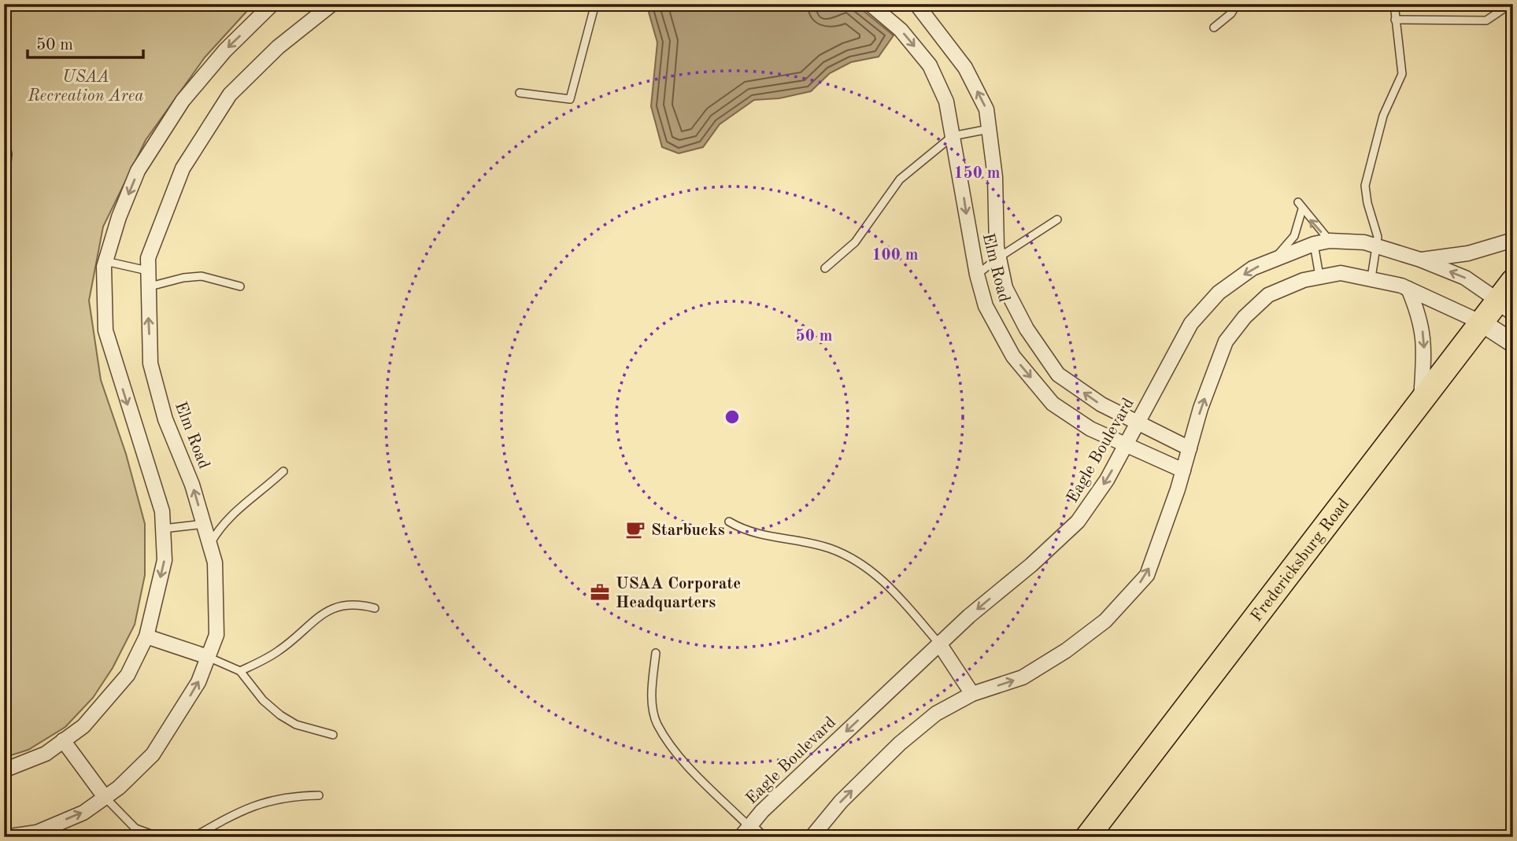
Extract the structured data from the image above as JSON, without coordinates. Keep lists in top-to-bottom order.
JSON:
{
  "streets": {
    "main road": ["Fredericksburg Road"],
    "street": ["Elm Road", "Eagle Boulevard"]
  },
  "crossings": [
    ["Elm Road", "Eagle Boulevard"],
    ["Eagle Boulevard", "Fredericksburg Road"]
  ],
  "parks": ["USAA Recreation Area"],
  "places": {
    "cafe": ["Starbucks"],
    "office": ["USAA Corporate Headquarters"]
  },
  "scale_bar": "50 m",
  "rings": ["150 m", "100 m", "50 m"]
}
